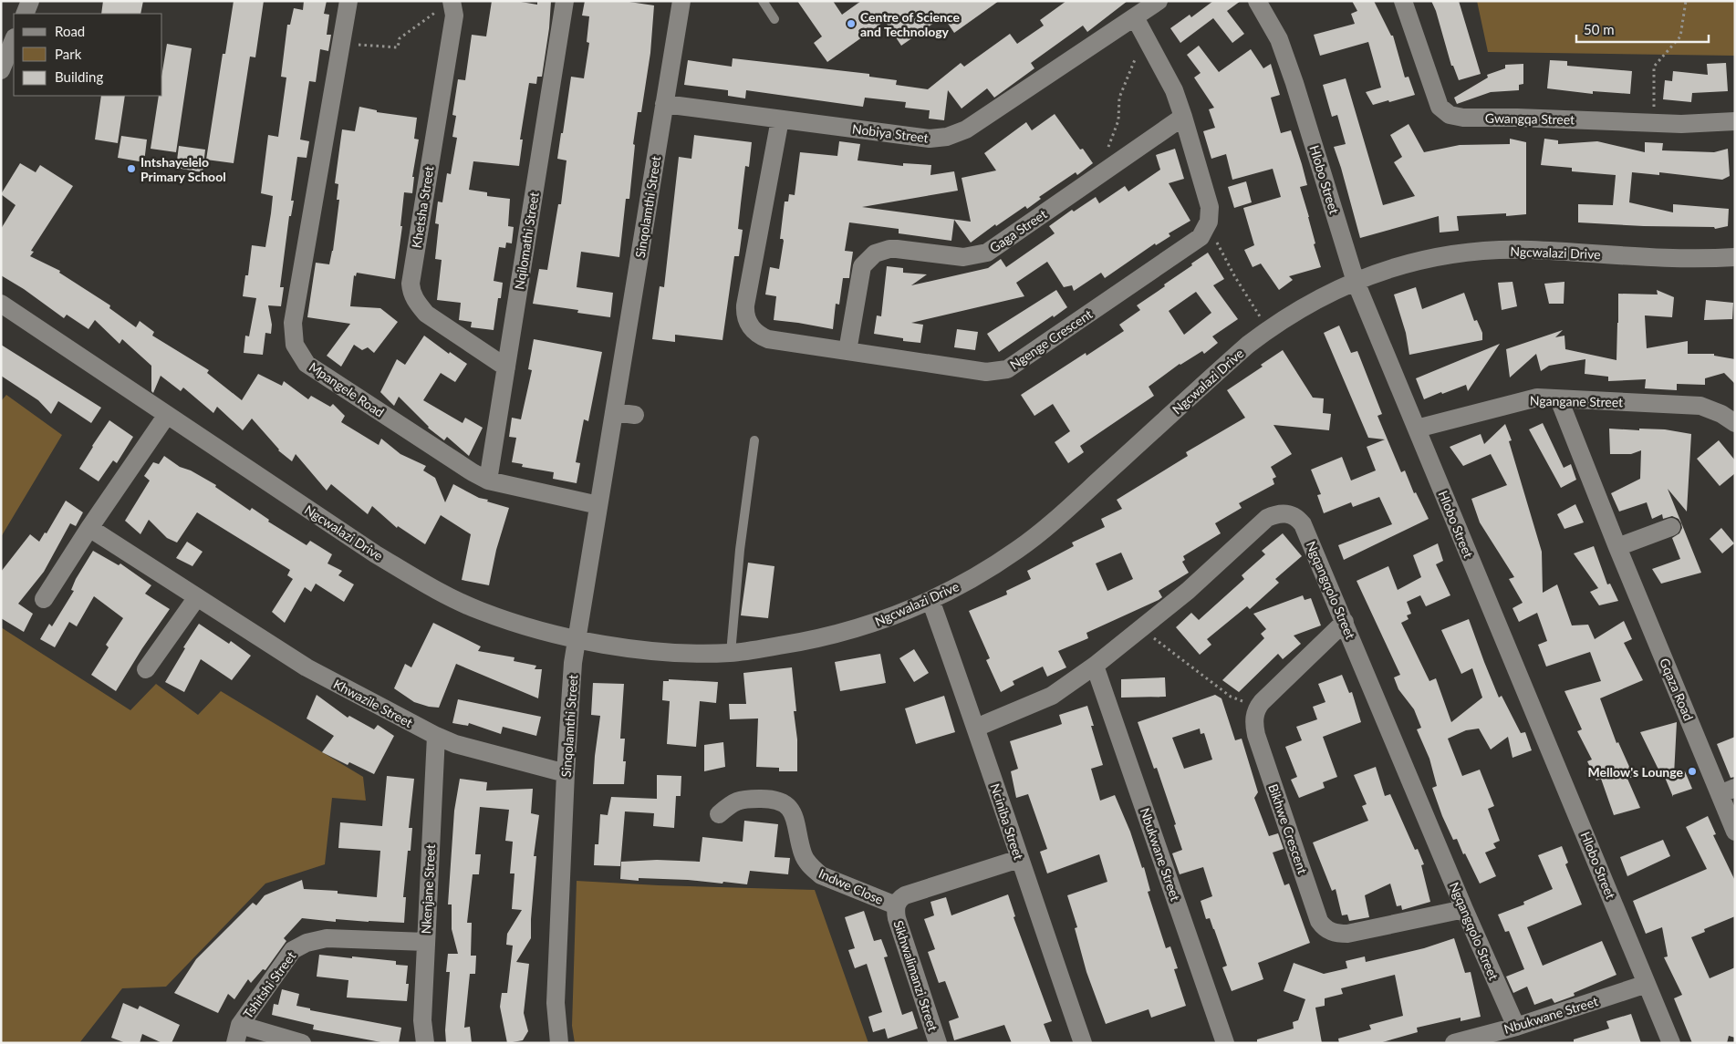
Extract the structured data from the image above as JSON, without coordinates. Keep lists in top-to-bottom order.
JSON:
{
  "streets": {
    "street": [
      "Gwangqa Street",
      "Nobiya Street",
      "Hlobo Street",
      "Khetsha Street",
      "Sinqolamthi Street",
      "Gaga Street",
      "Nqilomathi Street",
      "Ngcwalazi Drive",
      "Ngenge Crescent",
      "Mpangele Road",
      "Ngangane Street",
      "Ngqangqolo Street",
      "Gqaza Road",
      "Khwazile Street",
      "Nciniba Street",
      "Bikhwe Crescent",
      "Nbukwane Street",
      "Indwe Close",
      "Nkenjane Street",
      "Sikhwalimanzi Street",
      "Tshitshi Street"
    ]
  },
  "crossings": [
    ["Nobiya Street", "Sinqolamthi Street"],
    ["Nobiya Street", "Ngenge Crescent"],
    ["Hlobo Street", "Ngcwalazi Drive"],
    ["Hlobo Street", "Ngangane Street"],
    ["Hlobo Street", "Nbukwane Street"],
    ["Khetsha Street", "Nqilomathi Street"],
    ["Sinqolamthi Street", "Ngcwalazi Drive"],
    ["Sinqolamthi Street", "Mpangele Road"],
    ["Sinqolamthi Street", "Khwazile Street"],
    ["Gaga Street", "Ngenge Crescent"],
    ["Nqilomathi Street", "Mpangele Road"],
    ["Ngcwalazi Drive", "Nciniba Street"],
    ["Ngangane Street", "Gqaza Road"],
    ["Ngqangqolo Street", "Nciniba Street"],
    ["Ngqangqolo Street", "Bikhwe Crescent"],
    ["Ngqangqolo Street", "Nbukwane Street"],
    ["Khwazile Street", "Nkenjane Street"],
    ["Nciniba Street", "Sikhwalimanzi Street"],
    ["Indwe Close", "Sikhwalimanzi Street"],
    ["Nkenjane Street", "Tshitshi Street"]
  ],
  "places": ["Centre of Science and Technology", "Intshayelelo Primary School", "Mellow's Lounge"],
  "legend": ["Road", "Park", "Building"],
  "scale_bar": "50 m"
}
